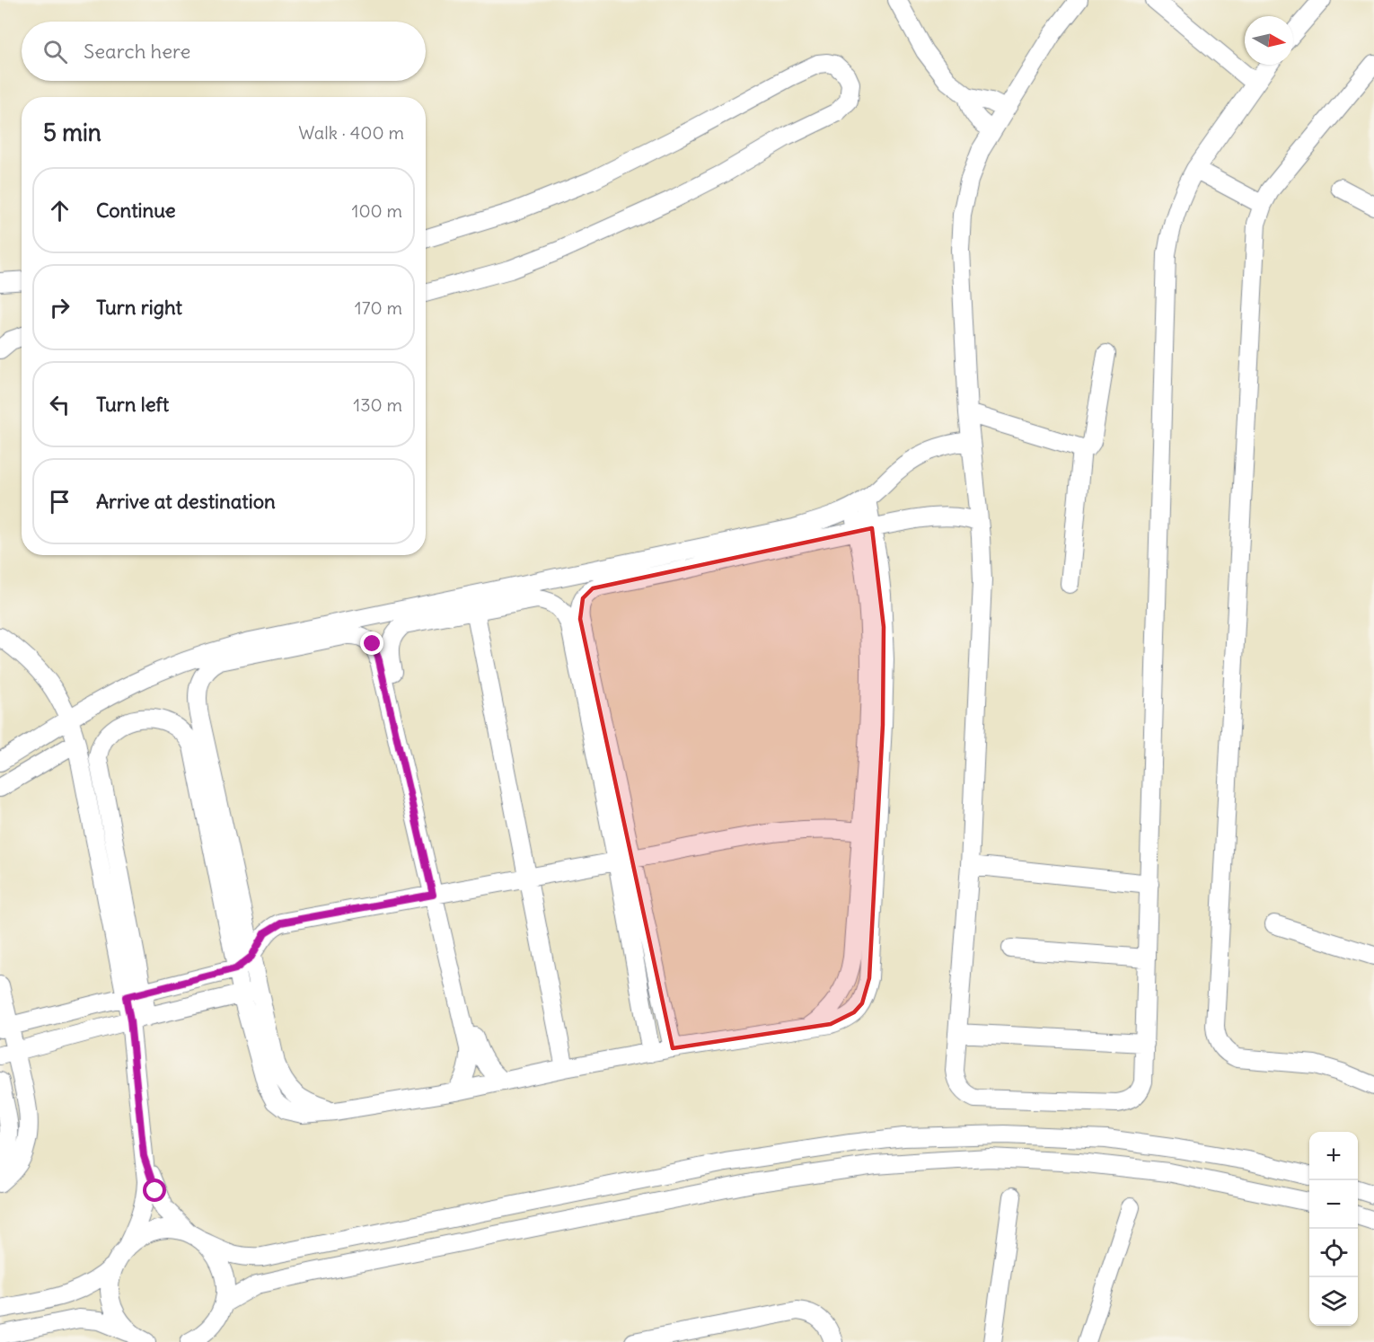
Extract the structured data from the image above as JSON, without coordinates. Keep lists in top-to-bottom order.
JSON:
{
  "north": "right",
  "page": {
    "search": "Search here",
    "heading": ["5 min", "Walk · 400 m"],
    "list": [
      ["Continue", "100 m"],
      ["Turn right", "170 m"],
      ["Turn left", "130 m"],
      "Arrive at destination"
    ],
    "map_buttons": ["+", "−"]
  }
}
